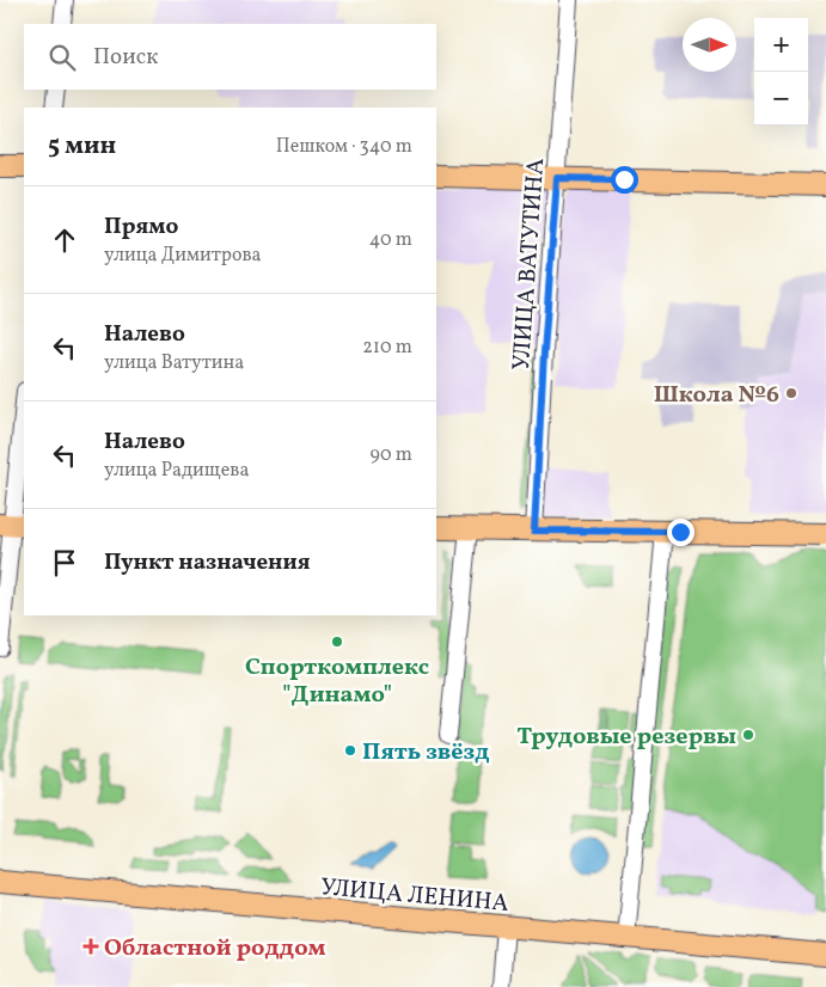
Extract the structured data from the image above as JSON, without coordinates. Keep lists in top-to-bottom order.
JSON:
{
  "streets": {
    "main road": ["УЛИЦА ЛЕНИНА"],
    "street": ["УЛИЦА ВАТУТИНА"]
  },
  "places": {
    "other": [
      "Школа №6",
      "Спорткомплекс \"Динамо\"",
      "Трудовые резервы",
      "Пять звёзд"
    ],
    "health": ["Областной роддом"]
  },
  "north": "right",
  "page": {
    "map_buttons": ["+", "−"],
    "search": "Поиск",
    "heading": ["5 мин", "Пешком · 340 m"],
    "list": [
      ["Прямо", "улица Димитрова", "40 m"],
      ["Налево", "улица Ватутина", "210 m"],
      ["Налево", "улица Радищева", "90 m"],
      "Пункт назначения"
    ]
  }
}
